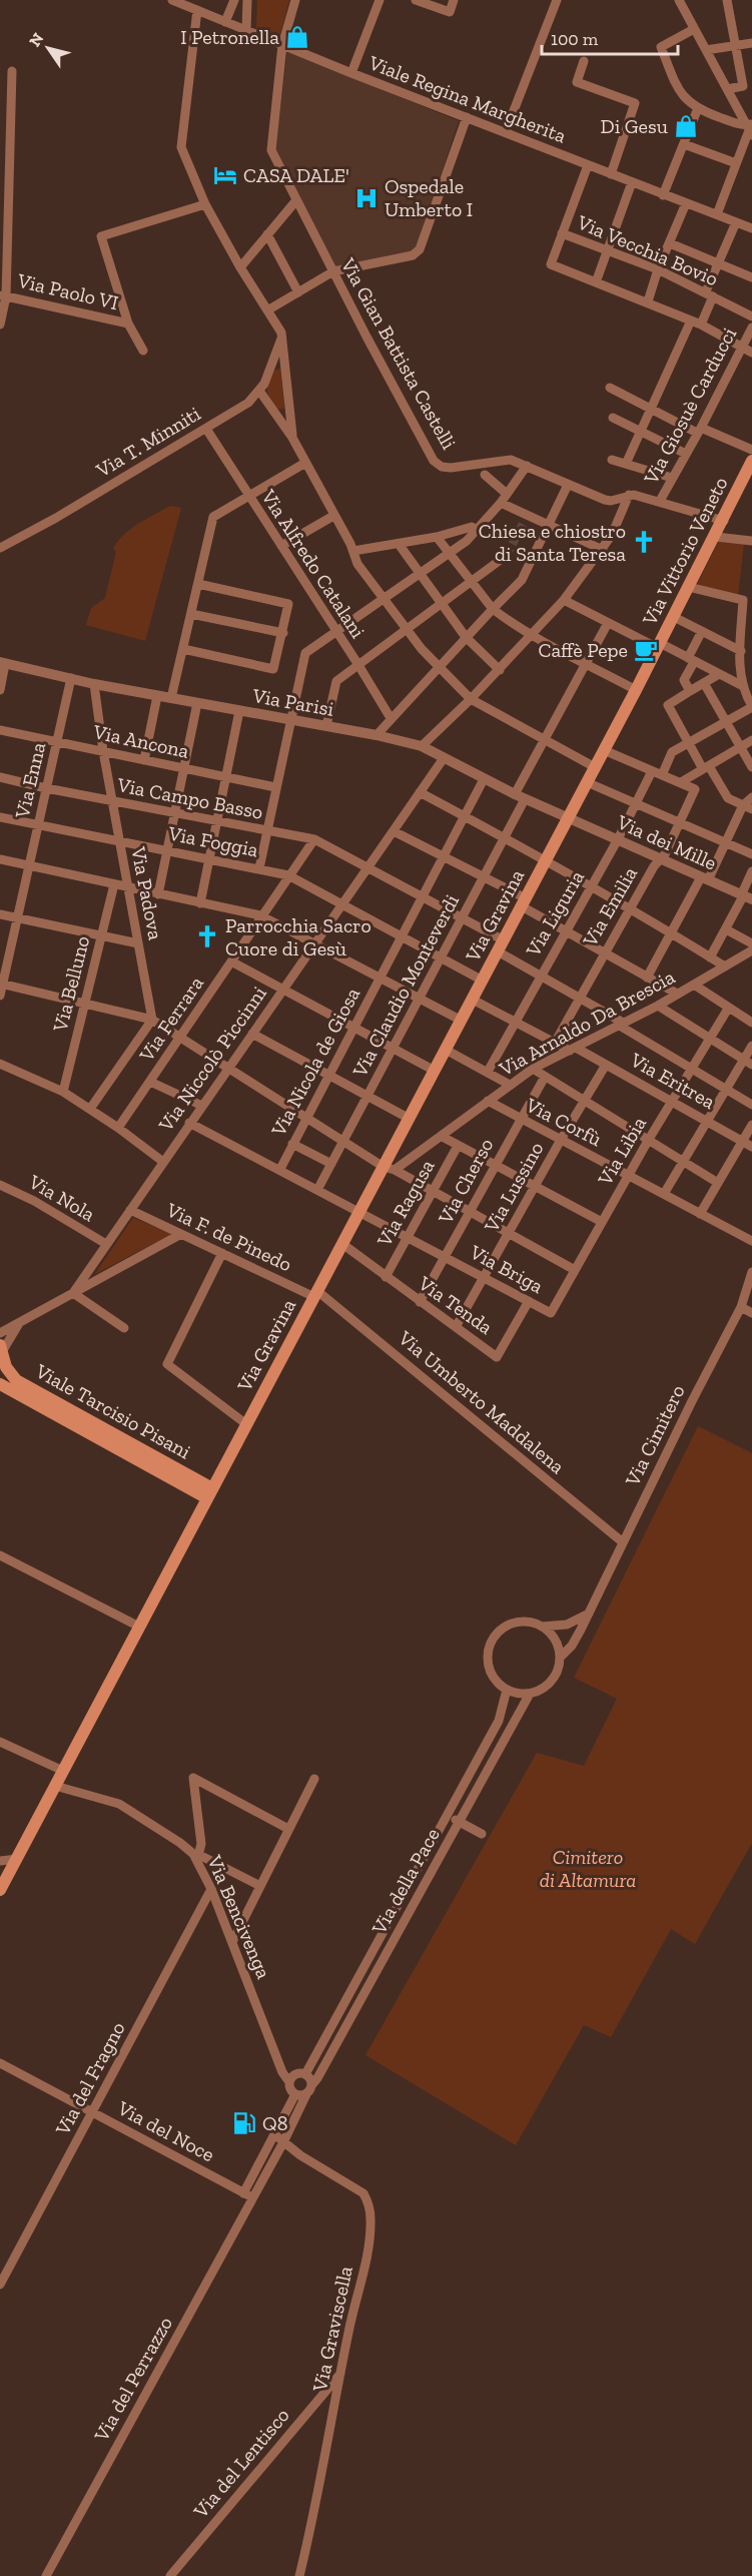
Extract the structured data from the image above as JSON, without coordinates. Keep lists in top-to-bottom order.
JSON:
{
  "streets": {
    "main road": ["Via Vittorio Veneto", "Via Gravina", "Viale Tarcisio Pisani"],
    "street": [
      "Viale Regina Margherita",
      "Via Vecchia Bovio",
      "Via Paolo VI",
      "Via Gian Battista Castelli",
      "Via Giosuè Carducci",
      "Via T. Minniti",
      "Via Alfredo Catalani",
      "Via Parisi",
      "Via Ancona",
      "Via Enna",
      "Via Campo Basso",
      "Via Foggia",
      "Via dei Mille",
      "Via Padova",
      "Via Emilia",
      "Via Liguria",
      "Via Belluno",
      "Via Claudio Monteverdi",
      "Via Ferrara",
      "Via Arnaldo Da Brescia",
      "Via Niccolò Piccinni",
      "Via Nicola de Giosa",
      "Via Eritrea",
      "Via Corfù",
      "Via Libia",
      "Via Cherso",
      "Via Lussino",
      "Via Nola",
      "Via Ragusa",
      "Via F. de Pinedo",
      "Via Briga",
      "Via Tenda",
      "Via Umberto Maddalena",
      "Via Cimitero",
      "Via della Pace",
      "Via Bencivenga",
      "Via del Fragno",
      "Via del Noce",
      "Via Graviscella",
      "Via del Perrazzo",
      "Via del Lentisco"
    ]
  },
  "crossings": [
    ["Viale Regina Margherita", "Via Gian Battista Castelli"],
    ["Via Gian Battista Castelli", "Via Giosuè Carducci"],
    ["Via Gian Battista Castelli", "Via Vittorio Veneto"],
    ["Via T. Minniti", "Via Alfredo Catalani"],
    ["Via Vittorio Veneto", "Via Parisi"],
    ["Via Vittorio Veneto", "Via dei Mille"],
    ["Via Vittorio Veneto", "Via Gravina"],
    ["Via Parisi", "Via Enna"],
    ["Via Parisi", "Via dei Mille"],
    ["Via Parisi", "Via Padova"],
    ["Via Parisi", "Via Gravina"],
    ["Via Parisi", "Via Claudio Monteverdi"],
    ["Via Parisi", "Via Niccolò Piccinni"],
    ["Via Parisi", "Via Nicola de Giosa"],
    ["Via Ancona", "Via Enna"],
    ["Via Ancona", "Via Padova"],
    ["Via Enna", "Via Campo Basso"],
    ["Via Enna", "Via Foggia"],
    ["Via Campo Basso", "Via Padova"],
    ["Via Campo Basso", "Via Emilia"],
    ["Via Campo Basso", "Via Liguria"],
    ["Via Campo Basso", "Via Gravina"],
    ["Via Campo Basso", "Via Claudio Monteverdi"],
    ["Via Campo Basso", "Via Ferrara"],
    ["Via Campo Basso", "Via Arnaldo Da Brescia"],
    ["Via Campo Basso", "Via Niccolò Piccinni"],
    ["Via Campo Basso", "Via Nicola de Giosa"],
    ["Via Campo Basso", "Via Libia"],
    ["Via Foggia", "Via Padova"],
    ["Via Foggia", "Via Gravina"],
    ["Via Foggia", "Via Claudio Monteverdi"],
    ["Via Foggia", "Via Ferrara"],
    ["Via Foggia", "Via Niccolò Piccinni"],
    ["Via Foggia", "Via Nicola de Giosa"],
    ["Via dei Mille", "Via Emilia"],
    ["Via dei Mille", "Via Liguria"],
    ["Via dei Mille", "Via Gravina"],
    ["Via Emilia", "Via Eritrea"],
    ["Via Liguria", "Via Eritrea"],
    ["Via Gravina", "Via Arnaldo Da Brescia"],
    ["Via Gravina", "Via Eritrea"],
    ["Via Gravina", "Via F. de Pinedo"],
    ["Via Gravina", "Via Briga"],
    ["Via Gravina", "Via Tenda"],
    ["Via Gravina", "Via Umberto Maddalena"],
    ["Via Gravina", "Viale Tarcisio Pisani"],
    ["Via Gravina", "Via Bencivenga"],
    ["Via Claudio Monteverdi", "Via Briga"],
    ["Via Arnaldo Da Brescia", "Via Eritrea"],
    ["Via Arnaldo Da Brescia", "Via Corfù"],
    ["Via Niccolò Piccinni", "Via Nola"],
    ["Via Niccolò Piccinni", "Via F. de Pinedo"],
    ["Via Niccolò Piccinni", "Via Briga"],
    ["Via Nicola de Giosa", "Via Briga"],
    ["Via Eritrea", "Via Libia"],
    ["Via Eritrea", "Via Lussino"],
    ["Via Corfù", "Via Libia"],
    ["Via Corfù", "Via Cherso"],
    ["Via Corfù", "Via Lussino"],
    ["Via Libia", "Via Briga"],
    ["Via Cherso", "Via Briga"],
    ["Via Cherso", "Via Tenda"],
    ["Via Lussino", "Via Briga"],
    ["Via Lussino", "Via Tenda"],
    ["Via Ragusa", "Via Briga"],
    ["Via Ragusa", "Via Tenda"],
    ["Via F. de Pinedo", "Via Umberto Maddalena"],
    ["Via Briga", "Via Tenda"],
    ["Via Umberto Maddalena", "Via Cimitero"],
    ["Via Cimitero", "Via della Pace"],
    ["Via della Pace", "Via Bencivenga"],
    ["Via Bencivenga", "Via del Fragno"],
    ["Via del Fragno", "Via del Noce"],
    ["Via del Noce", "Via del Perrazzo"],
    ["Via Graviscella", "Via del Lentisco"]
  ],
  "parks": ["Cimitero di Altamura"],
  "places": {
    "shop": ["I Petronella", "Di Gesu"],
    "hotel": ["CASA DALE'"],
    "hospital": ["Ospedale Umberto I"],
    "church": ["Chiesa e chiostro di Santa Teresa", "Parrocchia Sacro Cuore di Gesù"],
    "cafe": ["Caffè Pepe"],
    "fuel station": ["Q8"]
  },
  "scale_bar": "100 m",
  "north": "top left"
}
